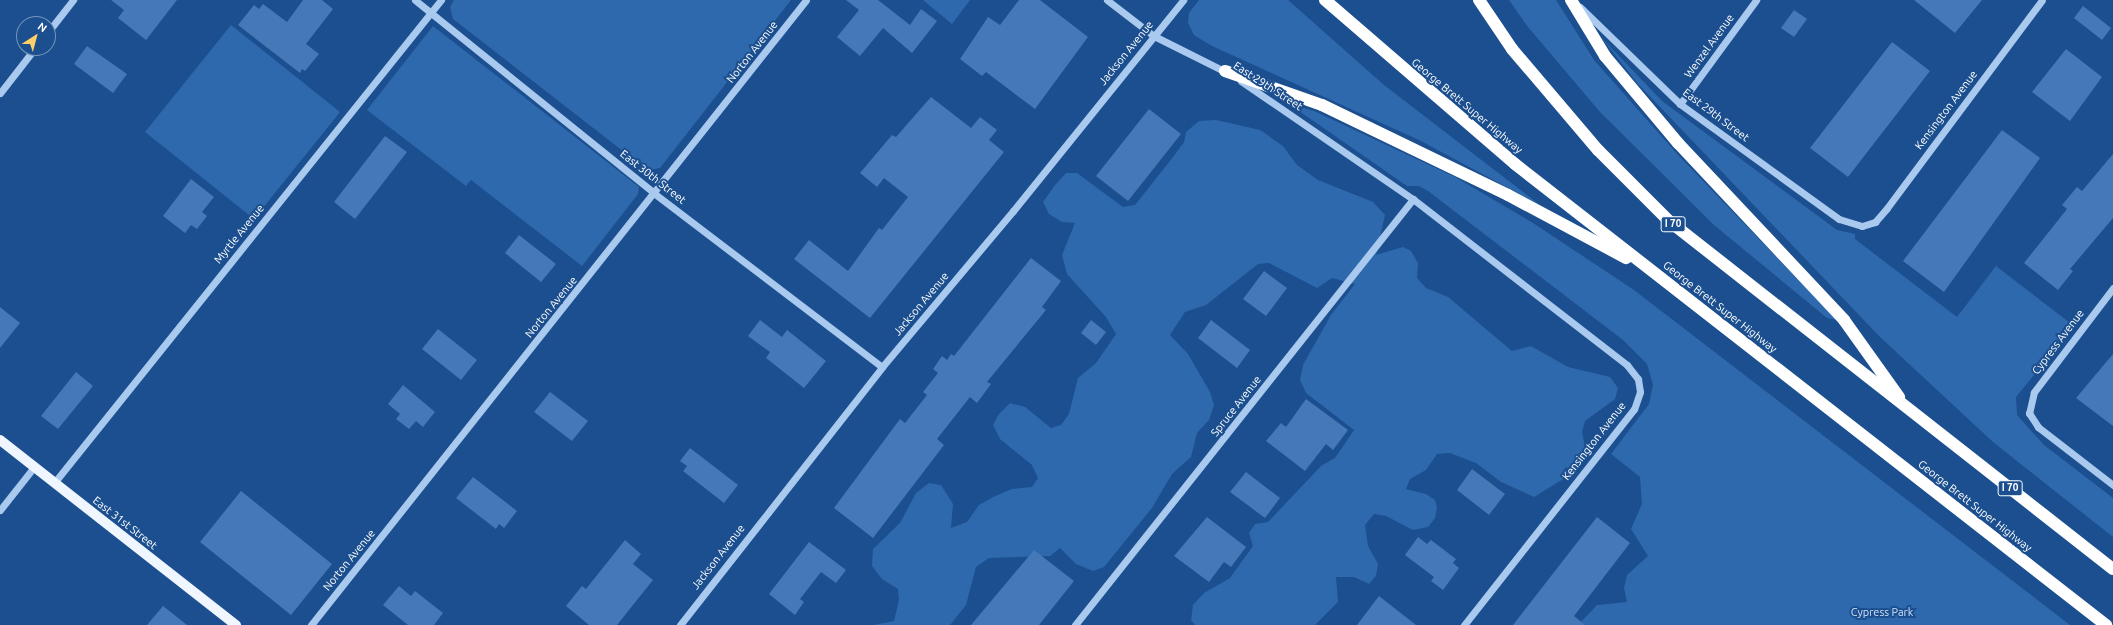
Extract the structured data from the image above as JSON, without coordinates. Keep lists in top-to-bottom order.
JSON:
{
  "streets": {
    "highway": ["George Brett Super Highway", "I 70"],
    "main road": ["East 31st Street"],
    "street": [
      "Wenzel Avenue",
      "Norton Avenue",
      "Jackson Avenue",
      "East 29th Street",
      "Kensington Avenue",
      "East 30th Street",
      "Myrtle Avenue",
      "Cypress Avenue",
      "Spruce Avenue"
    ]
  },
  "crossings": [
    ["Wenzel Avenue", "East 29th Street"],
    ["Norton Avenue", "East 30th Street"],
    ["Jackson Avenue", "East 29th Street"],
    ["Jackson Avenue", "East 30th Street"],
    ["East 29th Street", "Kensington Avenue"],
    ["East 29th Street", "Spruce Avenue"],
    ["Kensington Avenue", "Spruce Avenue"],
    ["East 30th Street", "Myrtle Avenue"],
    ["Myrtle Avenue", "East 31st Street"]
  ],
  "parks": ["Cypress Park"],
  "north": "top right"
}
